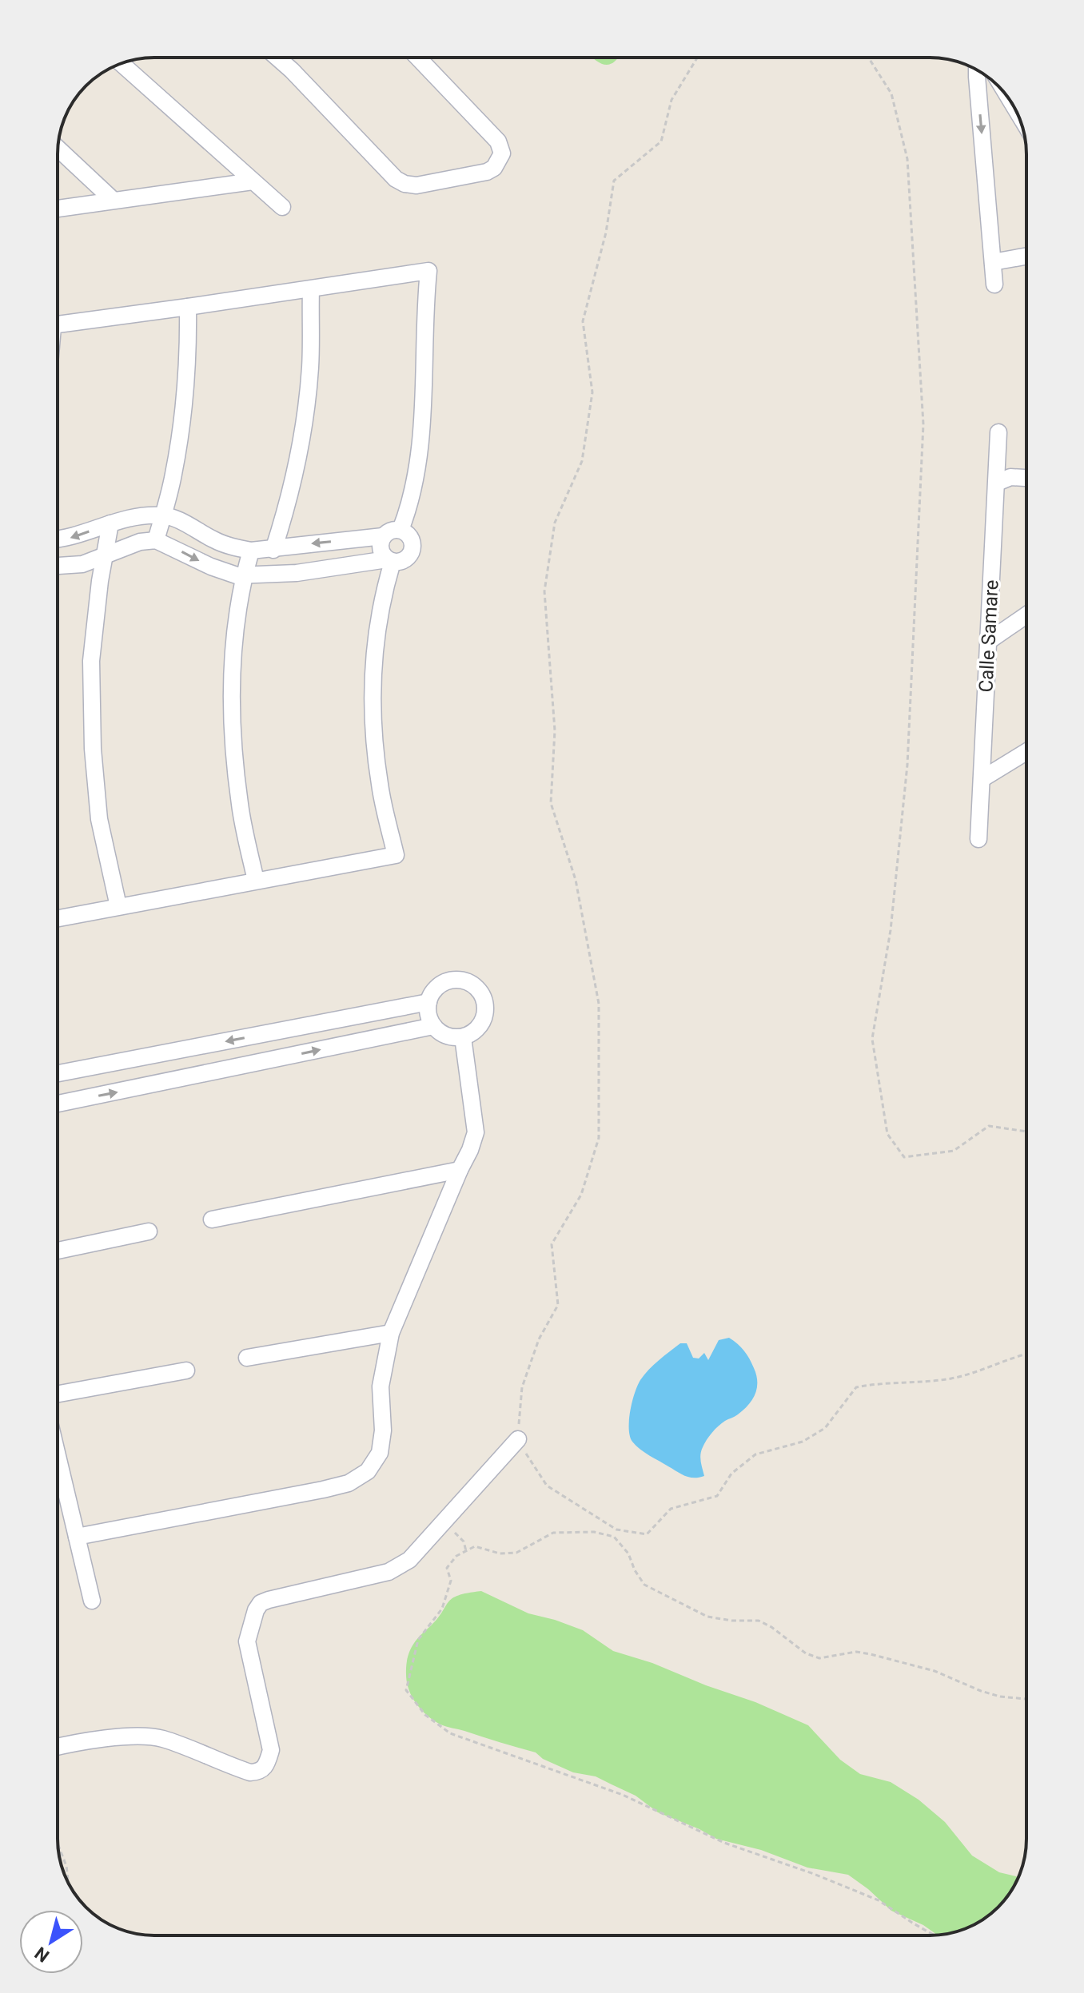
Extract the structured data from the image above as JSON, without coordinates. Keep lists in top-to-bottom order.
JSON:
{
  "streets": {
    "street": ["Calle Samare"]
  },
  "north": "bottom left"
}
